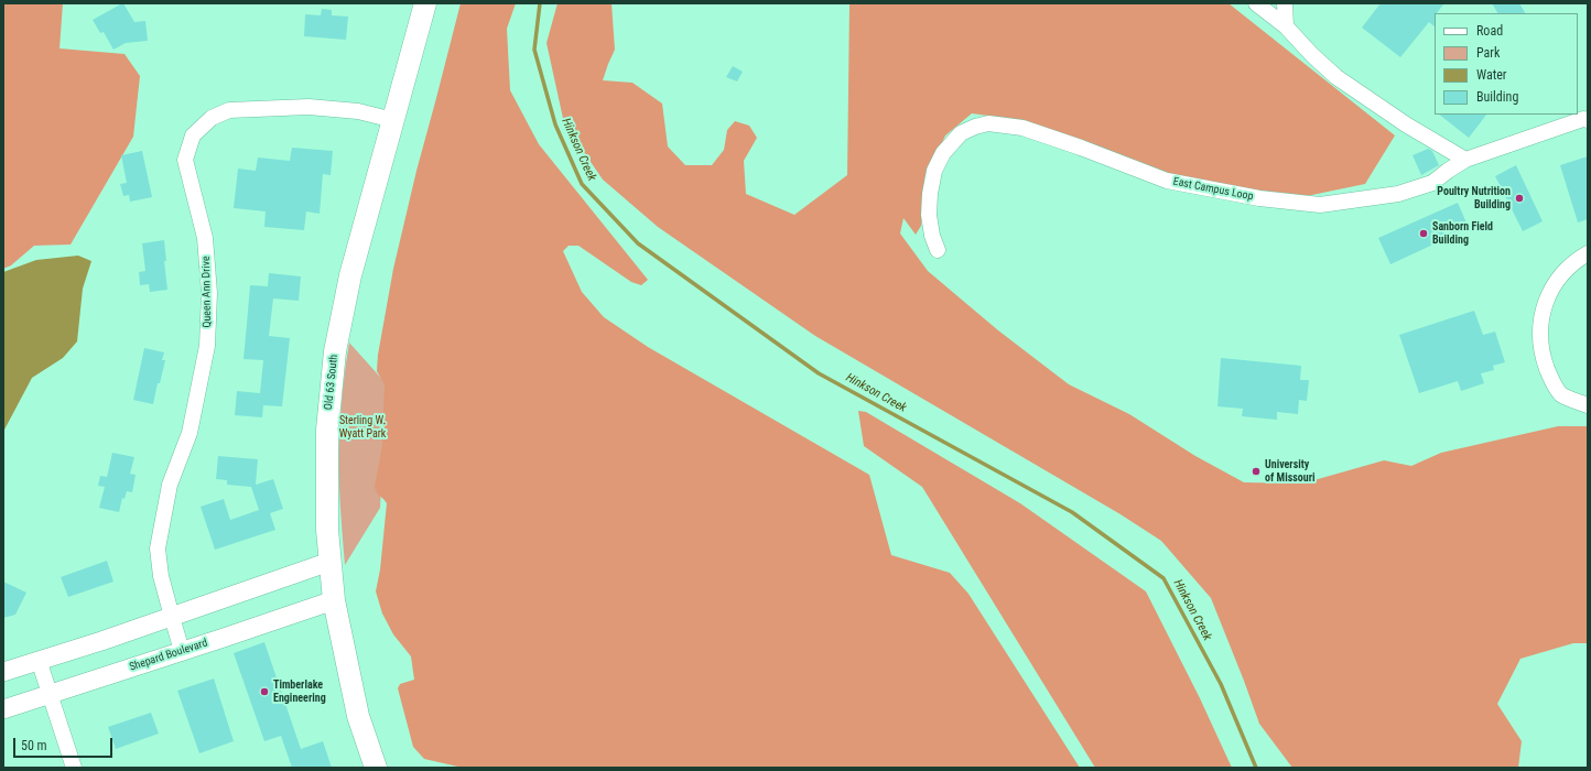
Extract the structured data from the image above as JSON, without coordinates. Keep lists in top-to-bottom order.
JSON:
{
  "streets": {
    "main road": ["Old 63 South"],
    "street": ["East Campus Loop", "Queen Ann Drive", "Shepard Boulevard"]
  },
  "crossings": [
    ["Queen Ann Drive", "Old 63 South"],
    ["Queen Ann Drive", "Shepard Boulevard"],
    ["Old 63 South", "Shepard Boulevard"]
  ],
  "water": ["Hinkson Creek"],
  "parks": ["Sterling W. Wyatt Park"],
  "places": [
    "Poultry Nutrition Building",
    "Sanborn Field Building",
    "University of Missouri",
    "Timberlake Engineering"
  ],
  "legend": [
    "Road",
    "Park",
    "Water",
    "Building"
  ],
  "scale_bar": "50 m"
}
